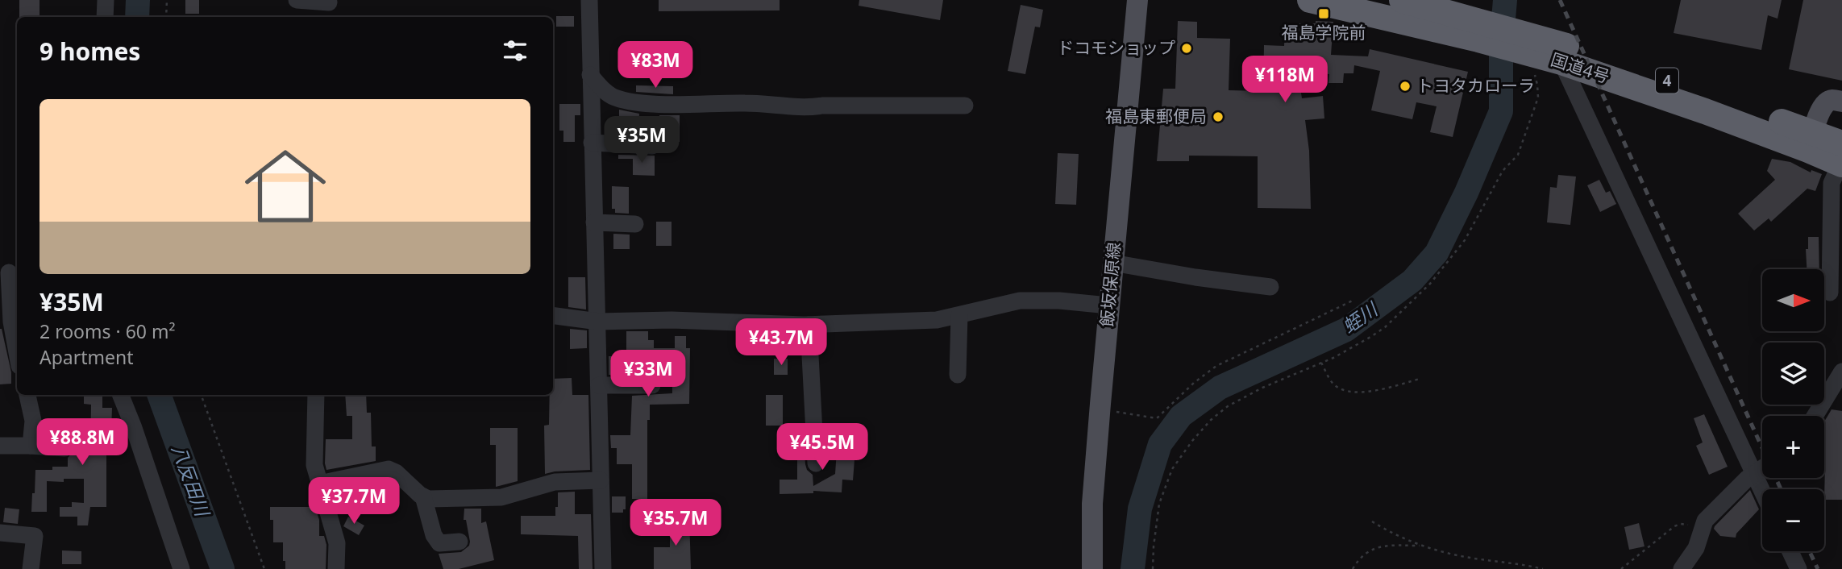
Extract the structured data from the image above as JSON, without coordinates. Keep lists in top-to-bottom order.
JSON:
{
  "streets": {
    "highway": ["国道4号", "4"],
    "main road": ["飯坂保原線"]
  },
  "water": ["蛭川", "八反田川"],
  "places": {
    "transit": ["福島学院前"],
    "other": ["ドコモショップ", "トヨタカローラ", "福島東郵便局"]
  },
  "north": "right",
  "page": {
    "heading": "9 homes",
    "price": [
      "¥83M",
      "¥118M",
      "¥35M",
      "¥43.7M",
      "¥33M",
      "¥88.8M",
      "¥45.5M",
      "¥37.7M",
      "¥35.7M"
    ],
    "list": [
      {
        "name": "¥35M",
        "note": "2 rooms · 60 m² · Apartment"
      }
    ],
    "map_buttons": ["+", "−"]
  }
}
